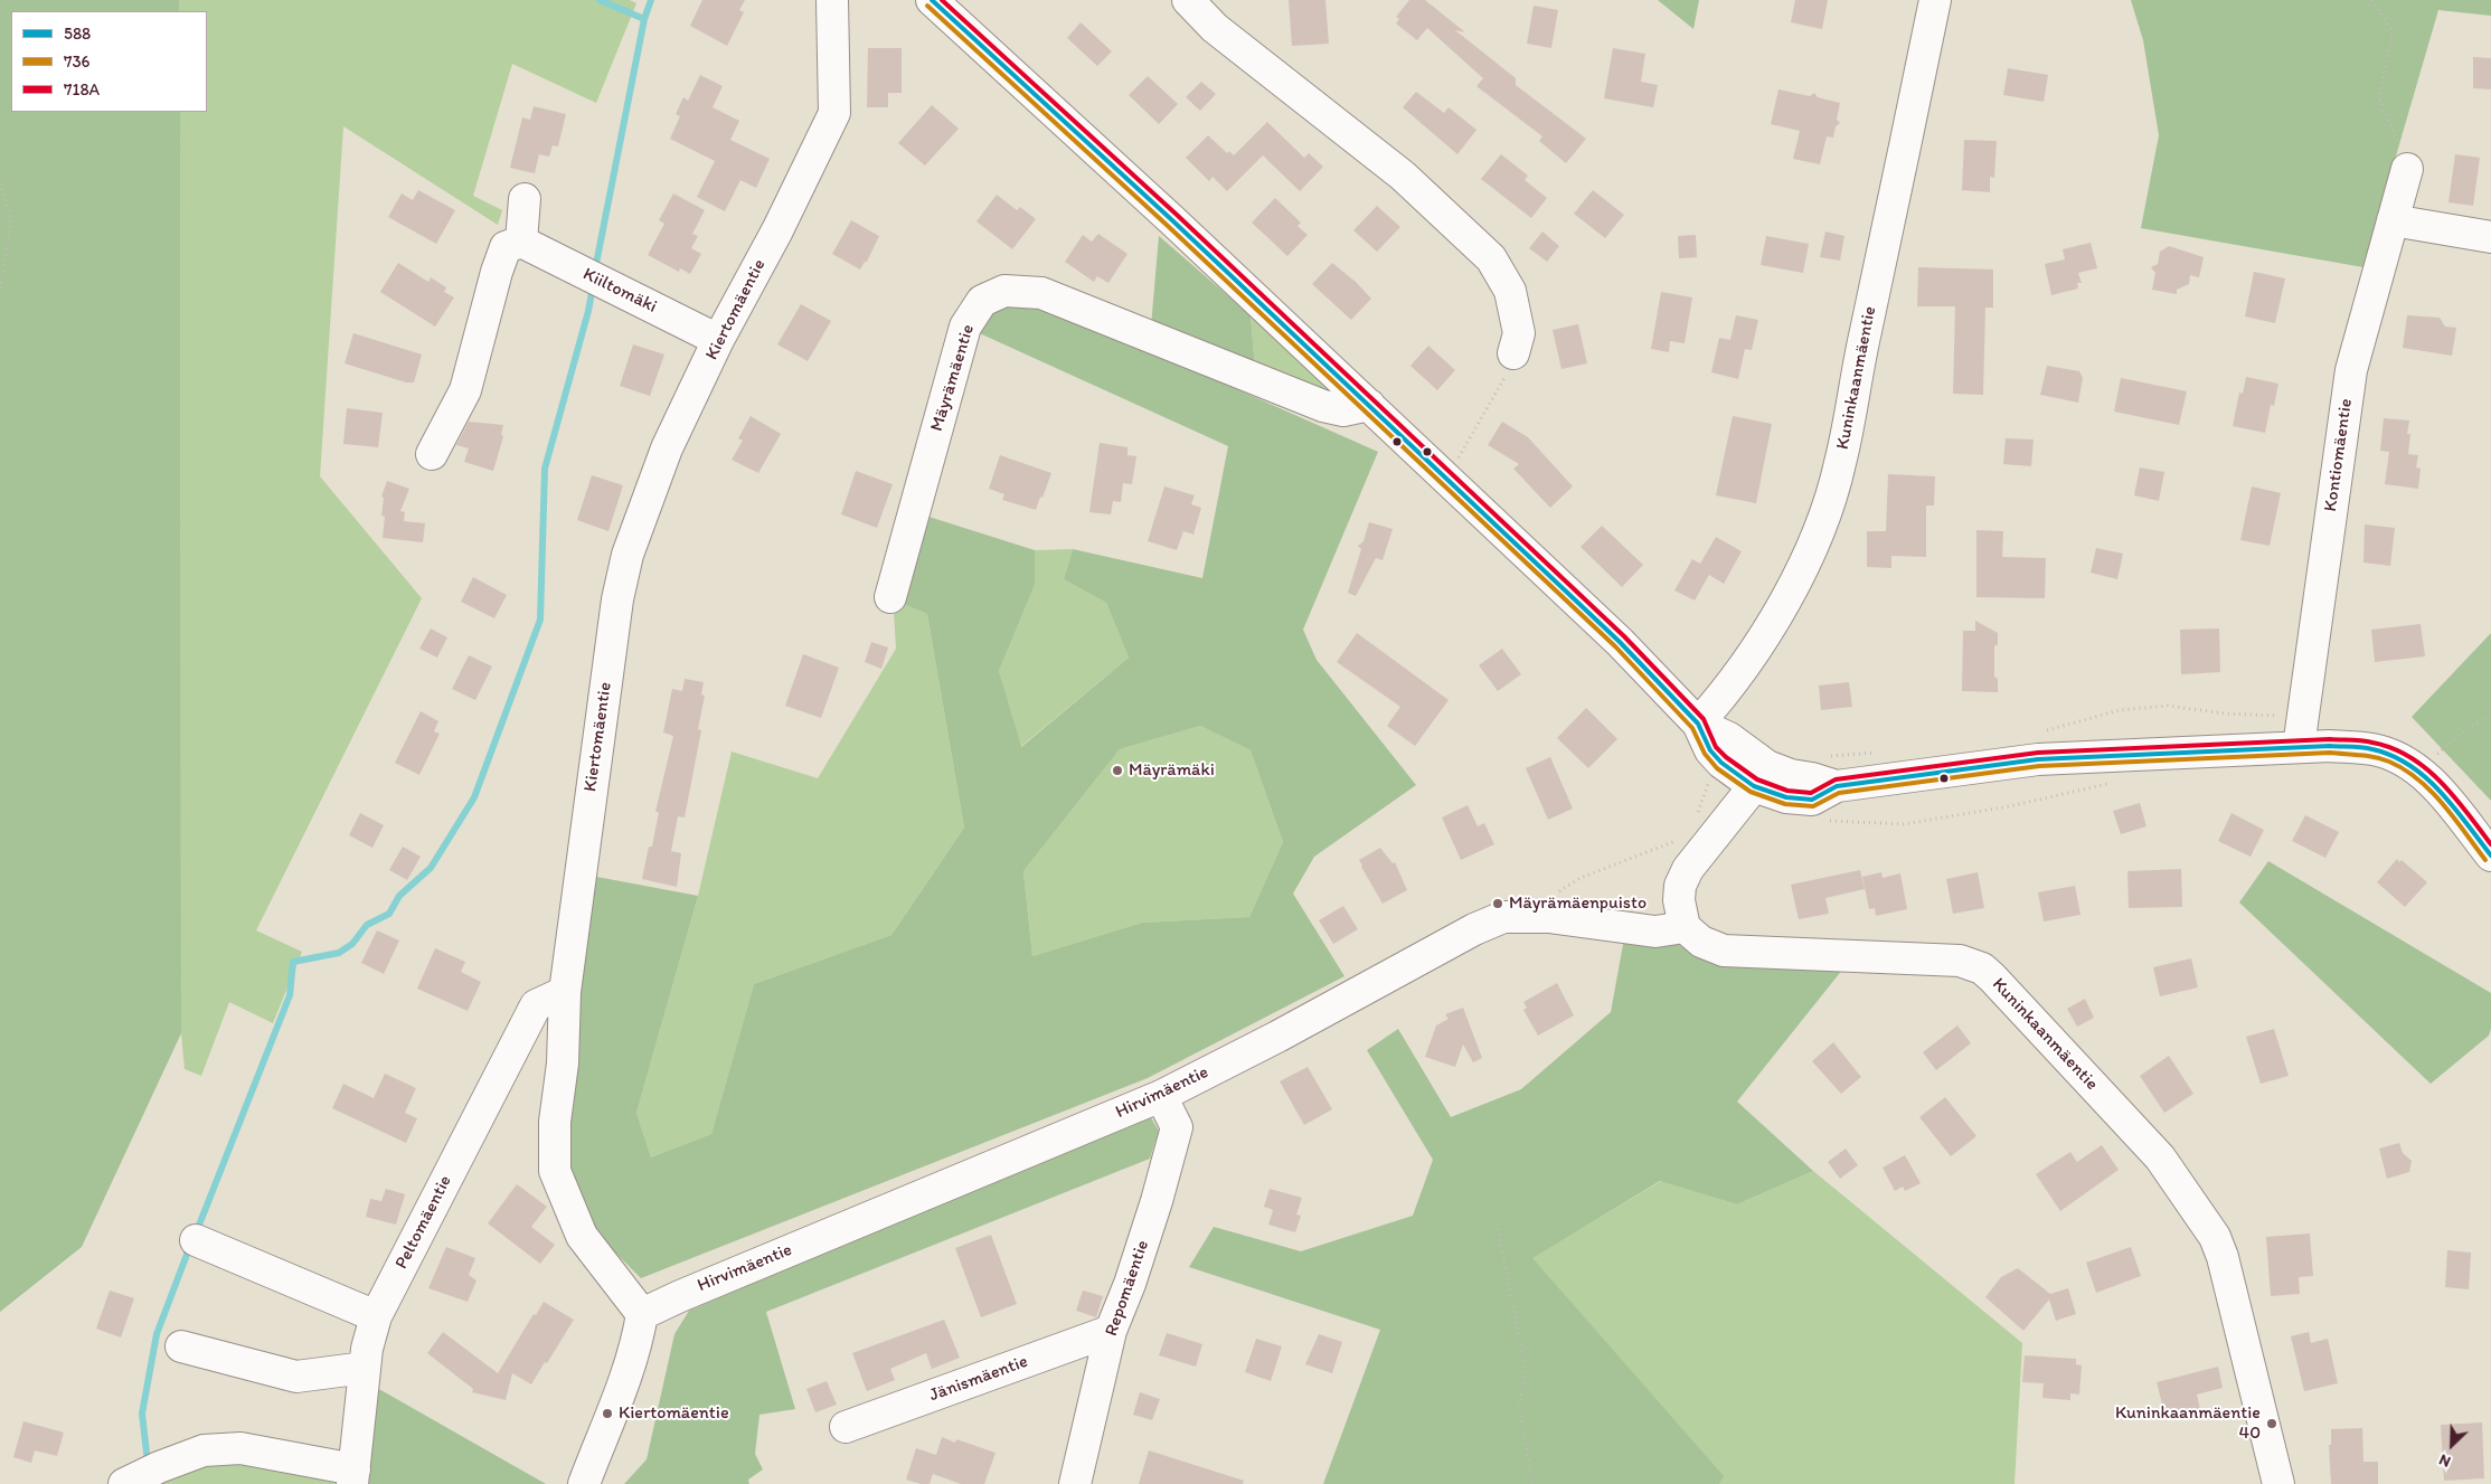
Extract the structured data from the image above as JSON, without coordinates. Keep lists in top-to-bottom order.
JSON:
{
  "streets": {
    "street": [
      "Kiiltomäki",
      "Kiertomäentie",
      "Mäyrämäentie",
      "Kuninkaanmäentie",
      "Kontiomäentie",
      "Hirvimäentie",
      "Peltomäentie",
      "Repomäentie",
      "Jänismäentie"
    ]
  },
  "crossings": [
    ["Kiiltomäki", "Kiertomäentie"],
    ["Kiertomäentie", "Hirvimäentie"],
    ["Kiertomäentie", "Peltomäentie"],
    ["Kuninkaanmäentie", "Hirvimäentie"],
    ["Hirvimäentie", "Repomäentie"],
    ["Repomäentie", "Jänismäentie"]
  ],
  "places": [
    "Mäyrämäki",
    "Mäyrämäenpuisto",
    "Kiertomäentie",
    "Kuninkaanmäentie 40"
  ],
  "lines": ["transit line 588", "transit line 718A", "transit line 736"],
  "legend": ["588", "736", "718A"],
  "north": "bottom left"
}
